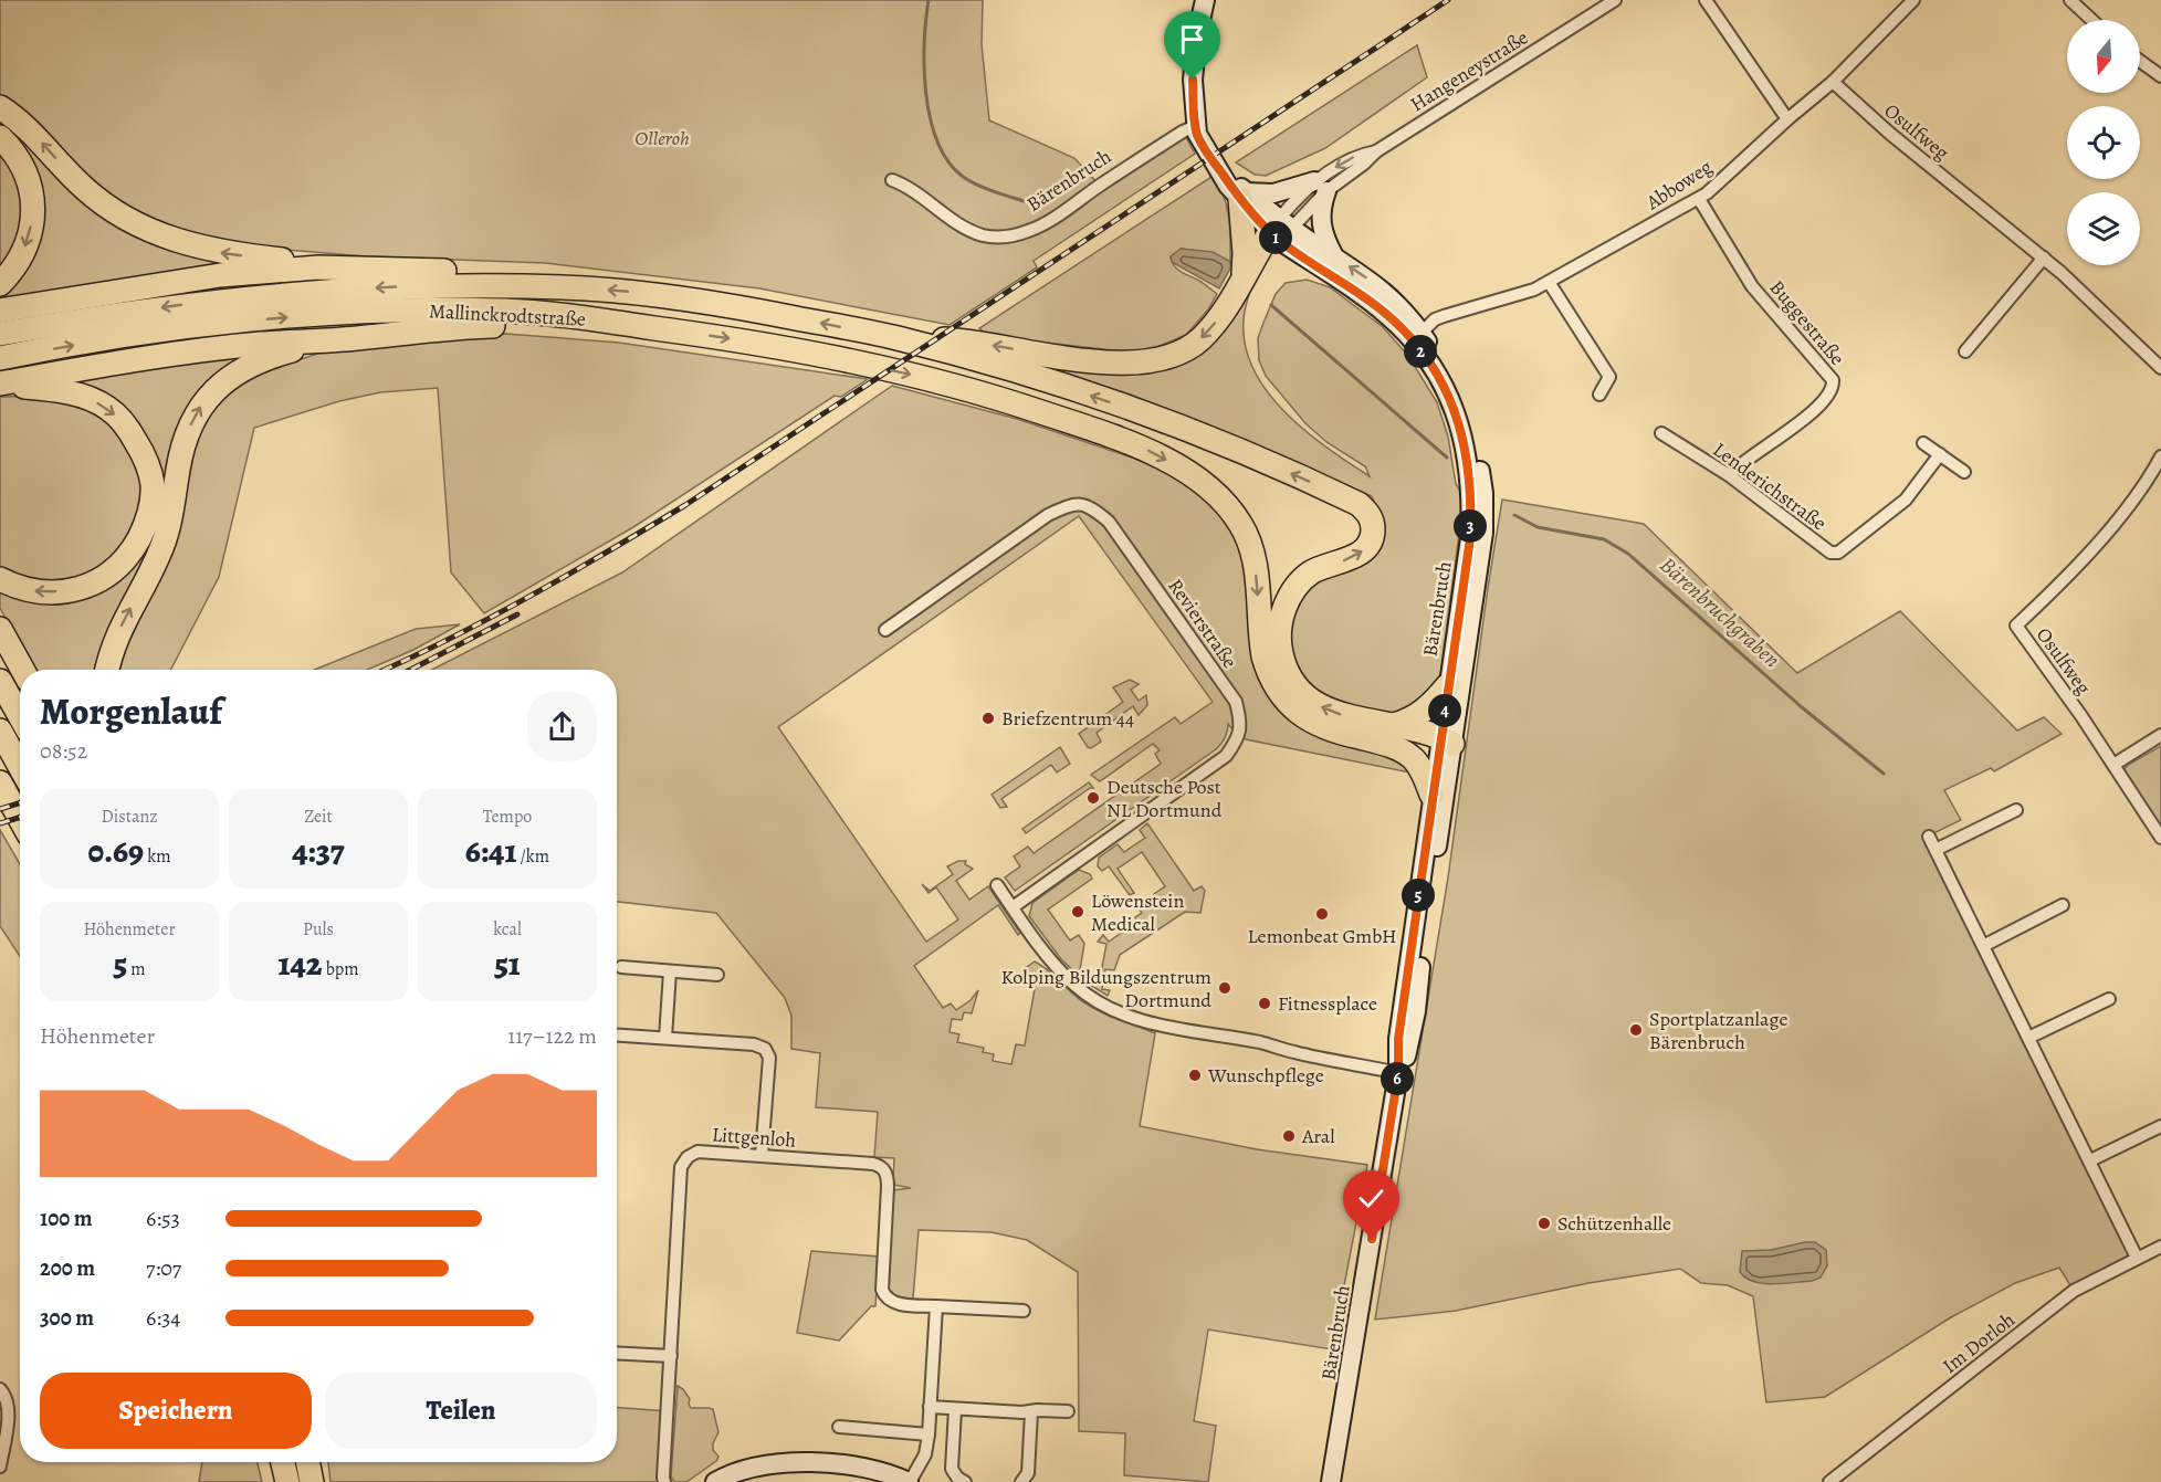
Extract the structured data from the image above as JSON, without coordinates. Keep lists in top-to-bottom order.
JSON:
{
  "streets": {
    "highway": ["Mallinckrodtstraße"],
    "main road": ["Bärenbruch"],
    "street": [
      "Hangeneystraße",
      "Osulfweg",
      "Abboweg",
      "Buggestraße",
      "Lenderichstraße",
      "Revierstraße",
      "Littgenloh",
      "Im Dorloh"
    ]
  },
  "crossings": [
    ["Hangeneystraße", "Bärenbruch"],
    ["Osulfweg", "Abboweg"],
    ["Bärenbruch", "Abboweg"],
    ["Abboweg", "Buggestraße"],
    ["Buggestraße", "Lenderichstraße"]
  ],
  "water": ["Bärenbruchgraben"],
  "parks": ["Olleroh"],
  "places": [
    "Briefzentrum 44",
    "Deutsche Post NL Dortmund",
    "Löwenstein Medical",
    "Lemonbeat GmbH",
    "Kolping Bildungszentrum Dortmund",
    "Fitnessplace",
    "Sportplatzanlage Bärenbruch",
    "Wunschpflege",
    "Aral",
    "Schützenhalle"
  ],
  "north": "bottom",
  "page": {
    "pins": [
      "1",
      "2",
      "3",
      "4",
      "5",
      "6"
    ],
    "heading": ["Morgenlauf", "08:52"],
    "stats": [
      ["Distanz", "0.69 km"],
      ["Zeit", "4:37"],
      ["Tempo", "6:41 /km"],
      ["Höhenmeter", "5 m"],
      ["Puls", "142 bpm"],
      ["kcal", "51"]
    ],
    "chart": ["Höhenmeter", "117–122 m"],
    "list": [
      {
        "name": "100 m",
        "note": "6:53"
      },
      {
        "name": "200 m",
        "note": "7:07"
      },
      {
        "name": "300 m",
        "note": "6:34"
      }
    ],
    "buttons": ["Speichern", "Teilen"]
  }
}
